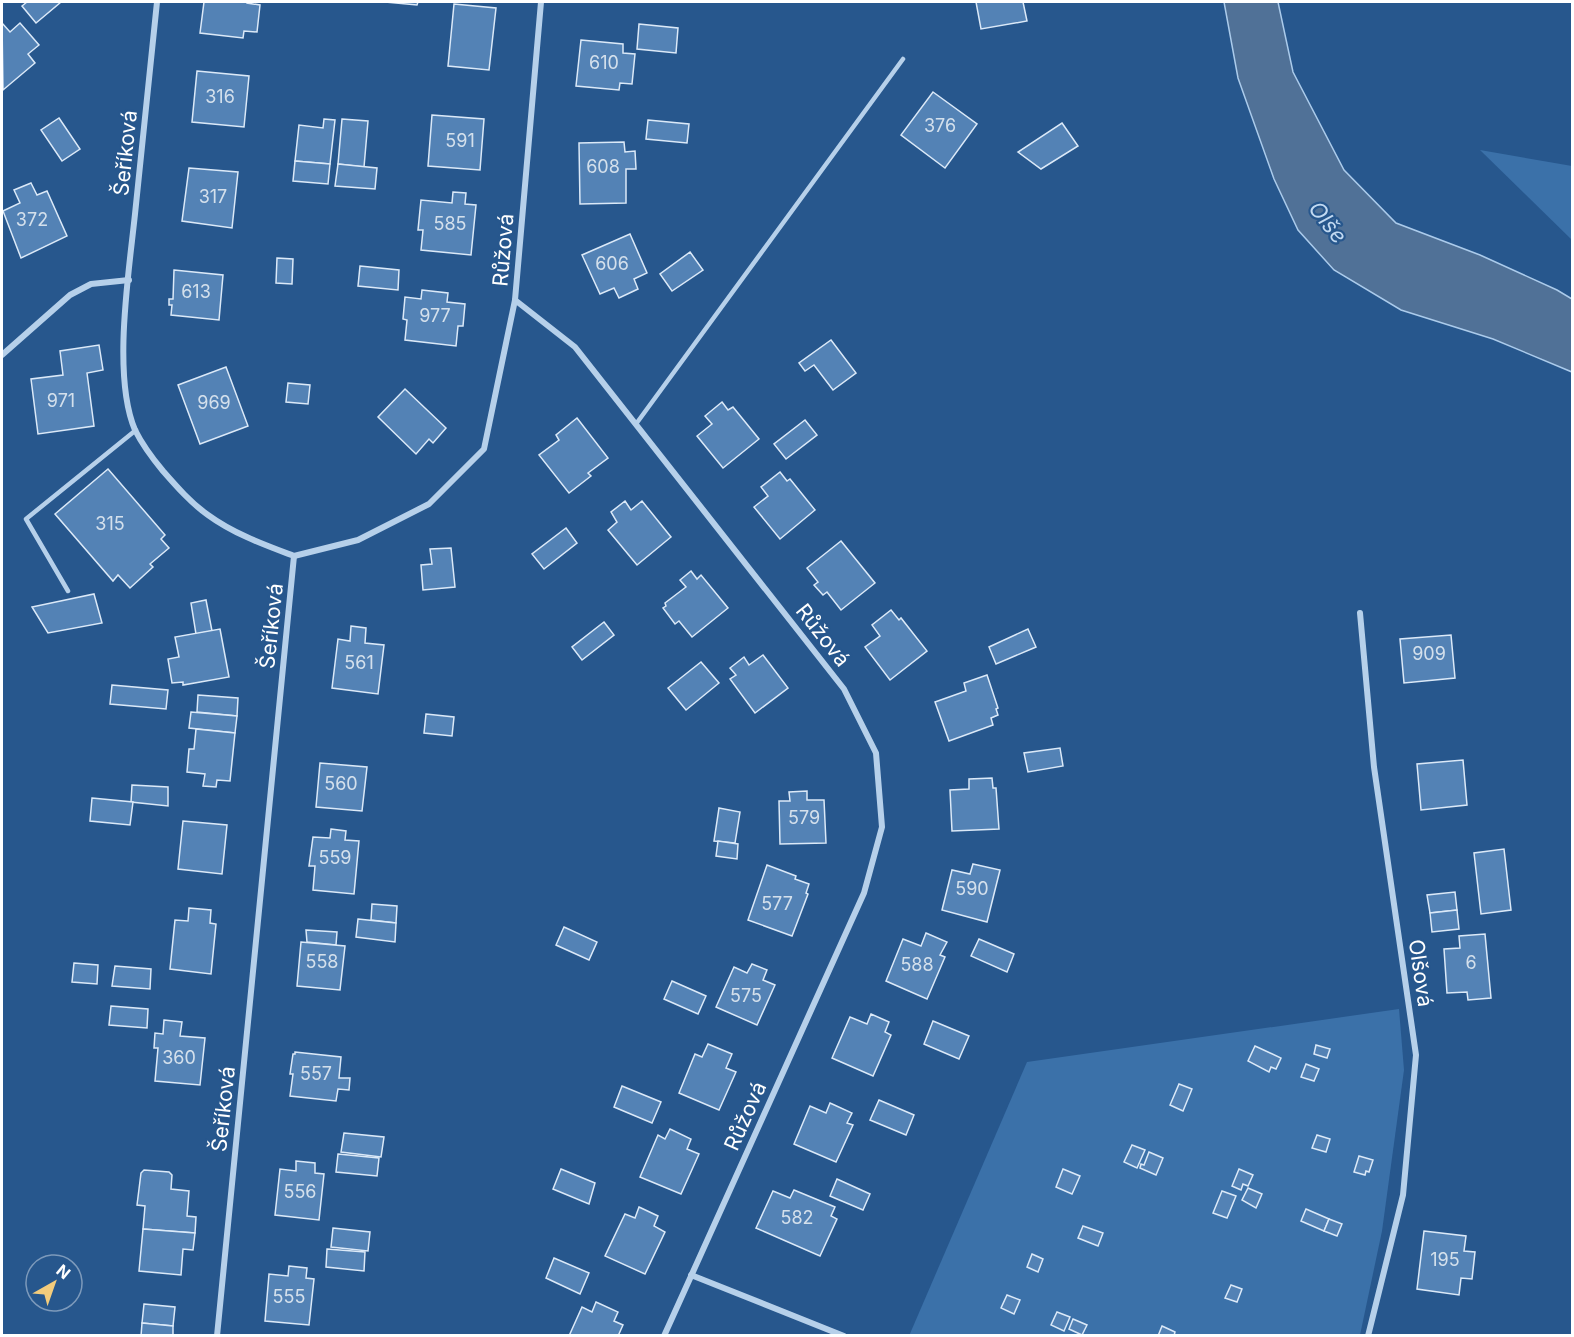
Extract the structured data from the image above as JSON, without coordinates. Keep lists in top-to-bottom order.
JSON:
{
  "streets": {
    "street": ["Šeříková", "Růžová", "Olšová"]
  },
  "water": ["Olše"],
  "house_numbers": [
    "610",
    "316",
    "376",
    "591",
    "608",
    "317",
    "372",
    "585",
    "606",
    "613",
    "977",
    "971",
    "969",
    "315",
    "909",
    "561",
    "560",
    "579",
    "559",
    "590",
    "577",
    "558",
    "6",
    "588",
    "575",
    "360",
    "557",
    "556",
    "582",
    "195",
    "555"
  ],
  "north": "top right"
}
